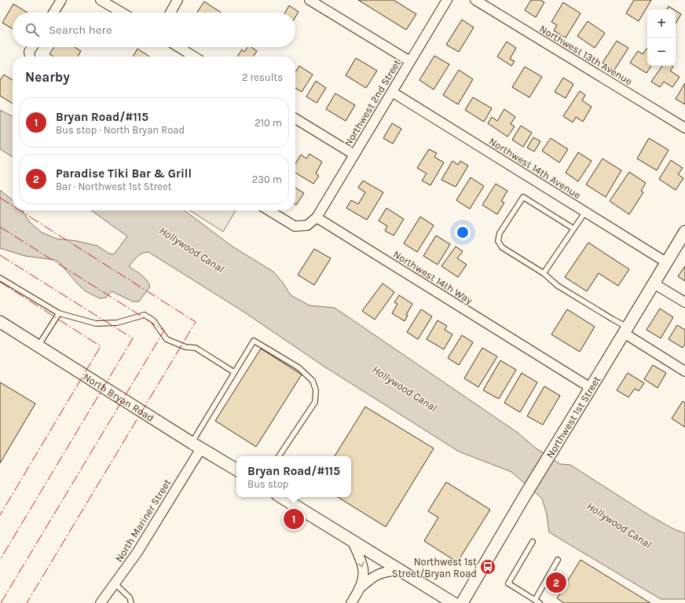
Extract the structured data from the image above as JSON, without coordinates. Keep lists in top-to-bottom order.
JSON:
{
  "streets": {
    "street": [
      "Northwest 13th Avenue",
      "Northwest 2nd Street",
      "Northwest 14th Avenue",
      "Northwest 14th Way",
      "North Bryan Road",
      "Northwest 1st Street",
      "North Mariner Street"
    ]
  },
  "crossings": [
    ["Northwest 2nd Street", "Northwest 14th Avenue"],
    ["Northwest 2nd Street", "Northwest 14th Way"],
    ["Northwest 14th Avenue", "Northwest 1st Street"],
    ["Northwest 14th Way", "Northwest 1st Street"],
    ["North Bryan Road", "North Mariner Street"]
  ],
  "water": ["Hollywood Canal"],
  "places": {
    "bus stop": ["Northwest 1st Street/Bryan Road"]
  },
  "page": {
    "map_buttons": ["+", "−"],
    "search": "Search here",
    "heading": ["Nearby", "2 results"],
    "list": [
      {
        "mark": "1",
        "name": "Bryan Road/#115",
        "note": "Bus stop · North Bryan Road",
        "value": "210 m"
      },
      {
        "mark": "2",
        "name": "Paradise Tiki Bar & Grill",
        "note": "Bar · Northwest 1st Street",
        "value": "230 m"
      }
    ],
    "popup": ["Bryan Road/#115", "Bus stop"],
    "pins": ["1", "2"]
  }
}
